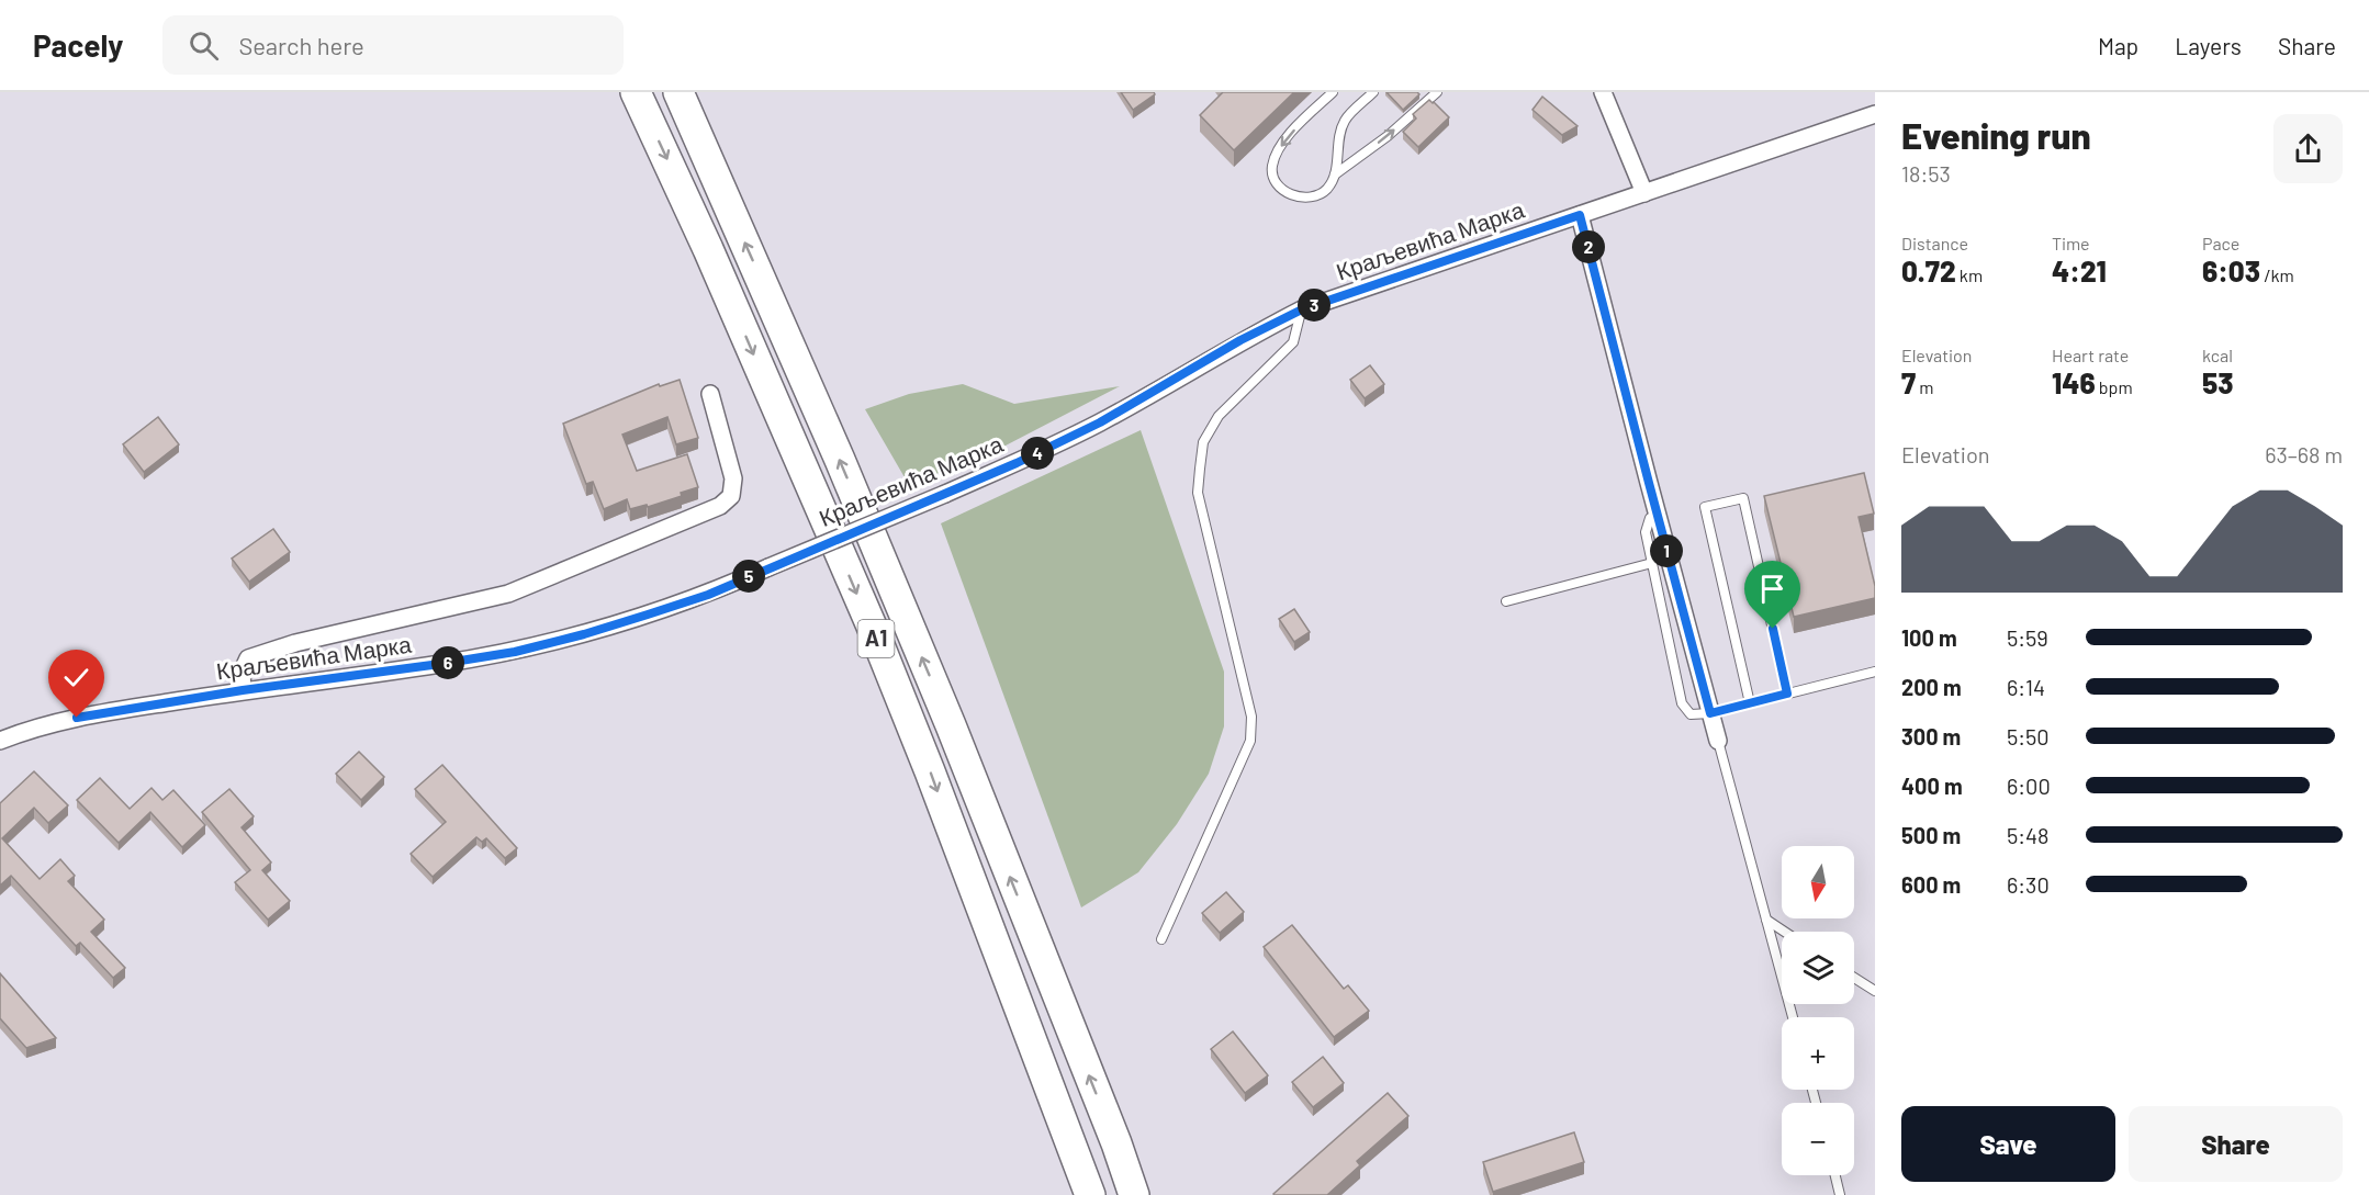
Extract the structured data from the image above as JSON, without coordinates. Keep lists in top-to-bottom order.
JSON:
{
  "streets": {
    "highway": ["A1"],
    "street": ["Краљевића Марка"]
  },
  "north": "bottom",
  "page": {
    "header": "Pacely",
    "search": "Search here",
    "nav": ["Map", "Layers", "Share"],
    "heading": ["Evening run", "18:53"],
    "stats": [
      ["Distance", "0.72 km"],
      ["Time", "4:21"],
      ["Pace", "6:03 /km"],
      ["Elevation", "7 m"],
      ["Heart rate", "146 bpm"],
      ["kcal", "53"]
    ],
    "pins": [
      "2",
      "3",
      "4",
      "1",
      "5",
      "6"
    ],
    "chart": ["Elevation", "63–68 m"],
    "list": [
      {
        "name": "100 m",
        "note": "5:59"
      },
      {
        "name": "200 m",
        "note": "6:14"
      },
      {
        "name": "300 m",
        "note": "5:50"
      },
      {
        "name": "400 m",
        "note": "6:00"
      },
      {
        "name": "500 m",
        "note": "5:48"
      },
      {
        "name": "600 m",
        "note": "6:30"
      }
    ],
    "map_buttons": ["+", "−"],
    "buttons": ["Save", "Share"]
  }
}
